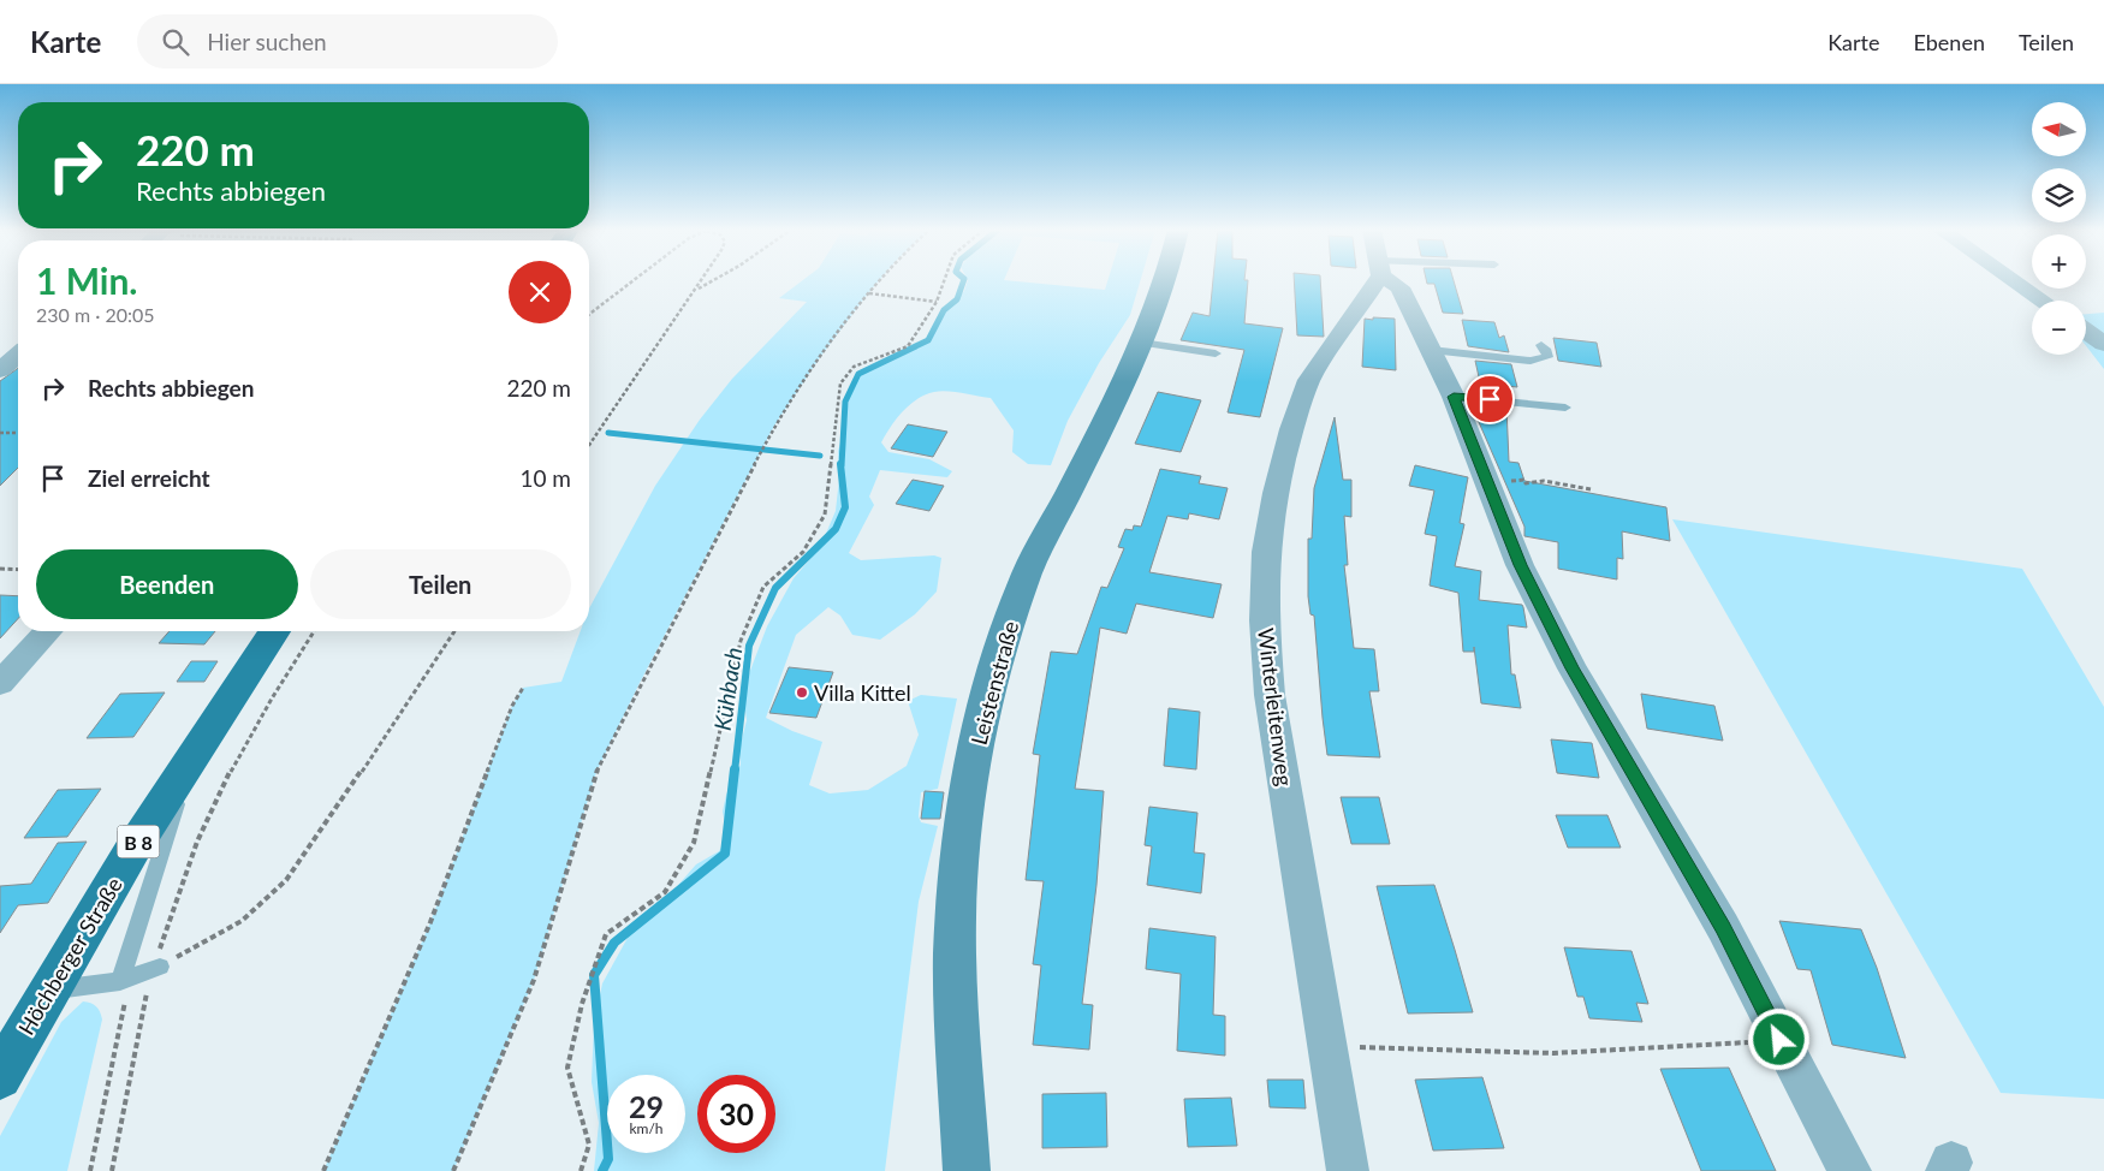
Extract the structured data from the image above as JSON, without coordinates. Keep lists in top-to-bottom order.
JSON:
{
  "streets": {
    "main road": ["Leistenstraße", "B 8", "Höchberger Straße"],
    "street": ["Winterleitenweg"]
  },
  "water": ["Kühbach"],
  "places": ["Villa Kittel"],
  "north": "left",
  "page": {
    "header": "Karte",
    "search": "Hier suchen",
    "nav": ["Karte", "Ebenen", "Teilen"],
    "map_buttons": ["+", "−"],
    "turn": ["220 m", "Rechts abbiegen"],
    "heading": ["1 Min.", "230 m · 20:05"],
    "list": [
      {
        "name": "Rechts abbiegen",
        "value": "220 m"
      },
      {
        "name": "Ziel erreicht",
        "value": "10 m"
      }
    ],
    "buttons": ["Beenden", "Teilen"],
    "speed": "29 km/h",
    "limit": "30"
  }
}
